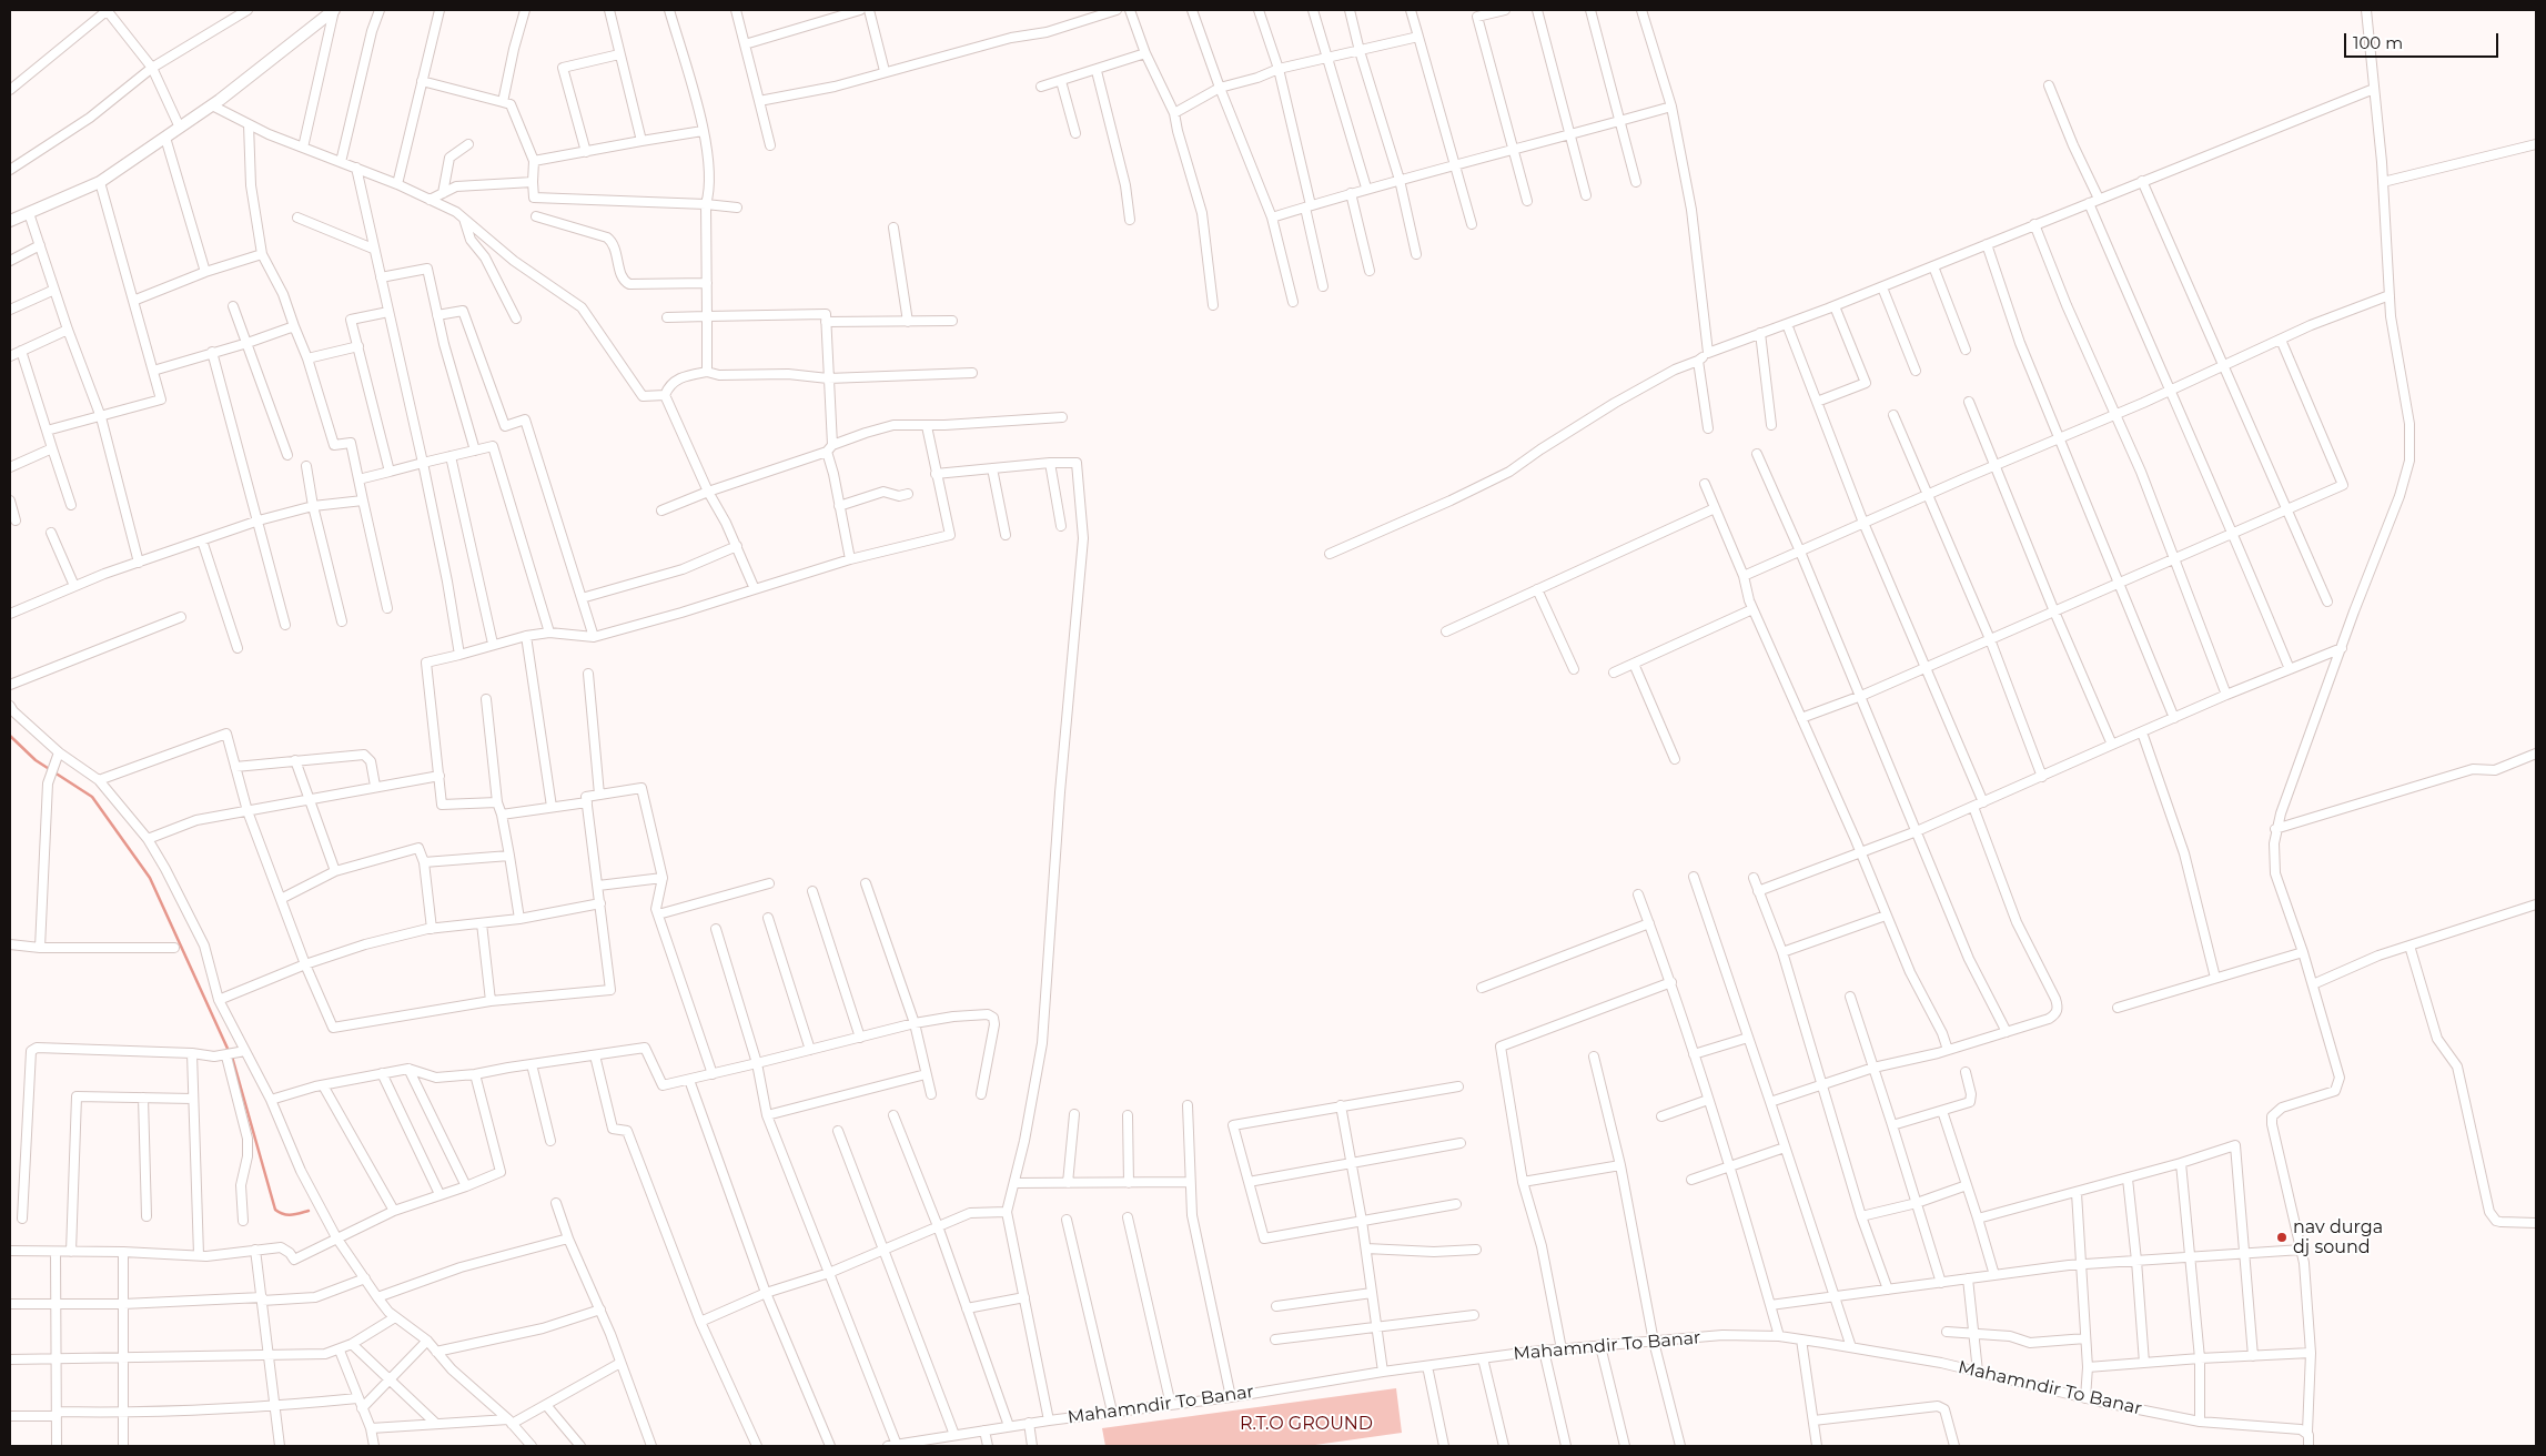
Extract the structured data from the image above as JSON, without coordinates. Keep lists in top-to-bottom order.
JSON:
{
  "streets": {
    "street": ["Mahamndir To Banar"]
  },
  "parks": ["R.T.O GROUND"],
  "places": ["nav durga dj sound"],
  "scale_bar": "100 m"
}
